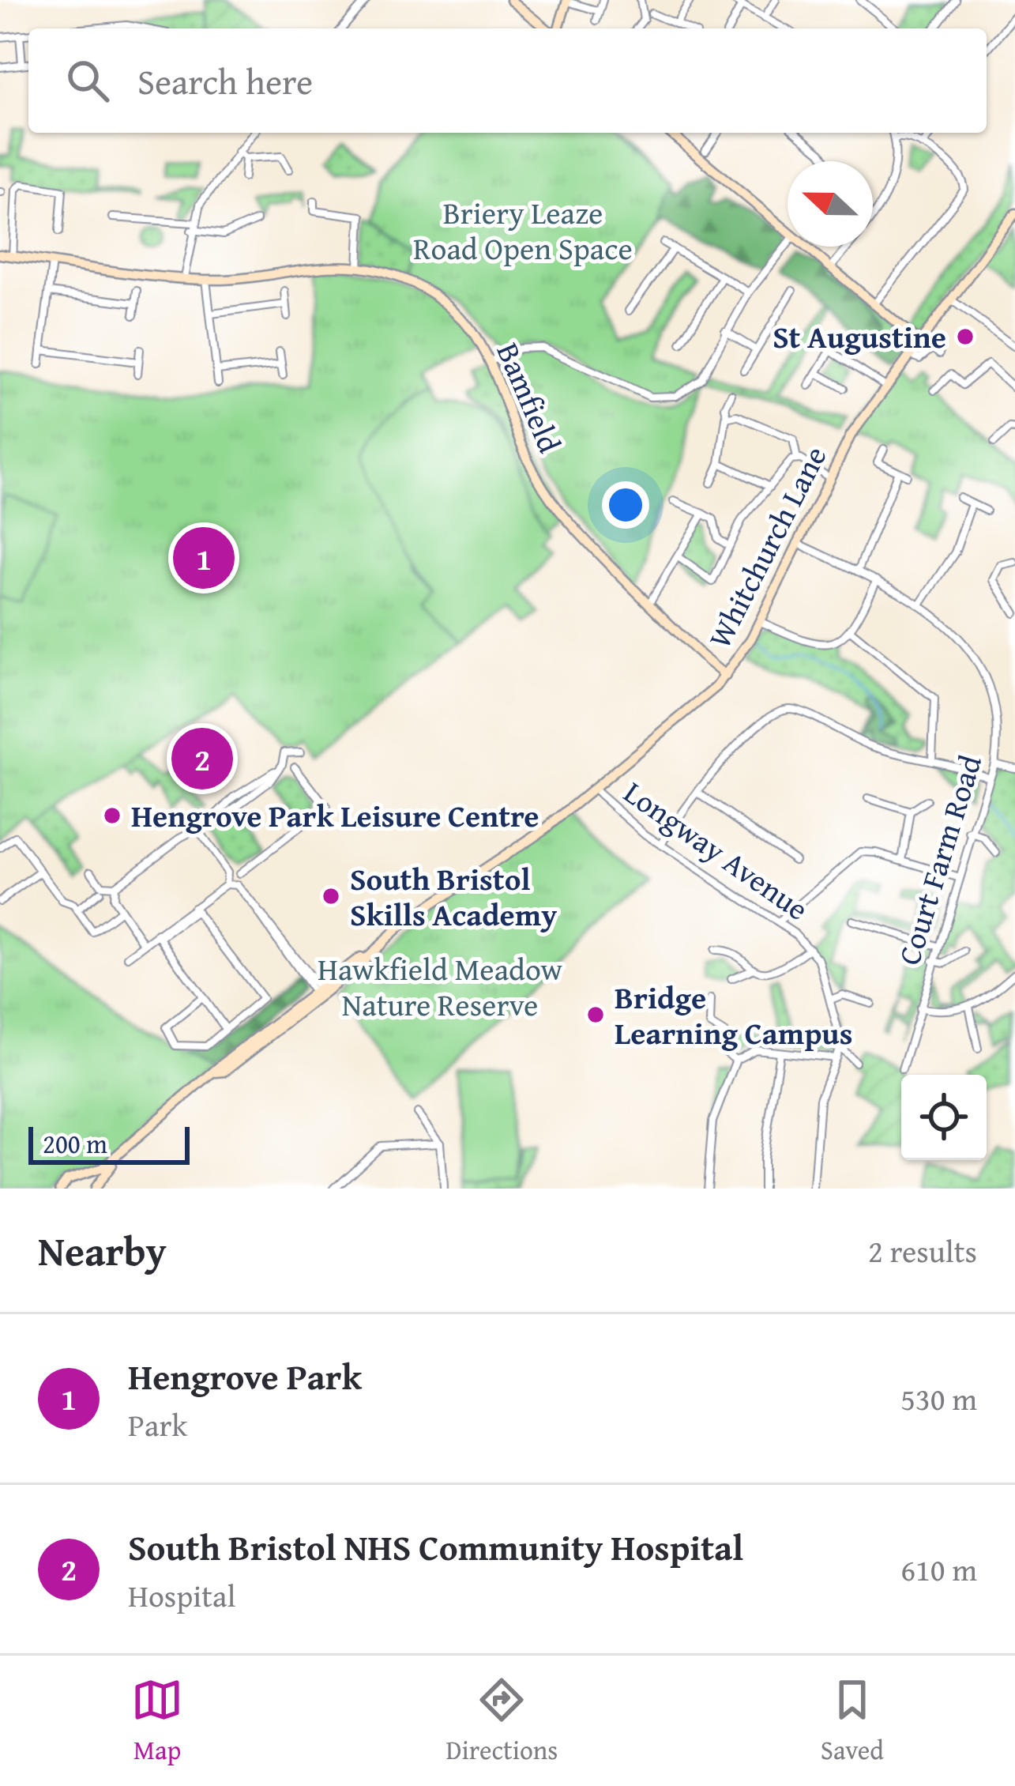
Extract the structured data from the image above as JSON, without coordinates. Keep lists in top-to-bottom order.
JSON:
{
  "streets": {
    "street": [
      "Bamfield",
      "Whitchurch Lane",
      "Longway Avenue",
      "Court Farm Road"
    ]
  },
  "crossings": [
    ["Bamfield", "Whitchurch Lane"],
    ["Whitchurch Lane", "Longway Avenue"],
    ["Whitchurch Lane", "Court Farm Road"]
  ],
  "parks": ["Briery Leaze Road Open Space", "Hawkfield Meadow Nature Reserve"],
  "places": [
    "St Augustine",
    "Hengrove Park Leisure Centre",
    "South Bristol Skills Academy",
    "Bridge Learning Campus"
  ],
  "scale_bar": "200 m",
  "north": "left",
  "page": {
    "search": "Search here",
    "pins": ["1", "2"],
    "scale": "200 m",
    "heading": ["Nearby", "2 results"],
    "list": [
      {
        "mark": "1",
        "name": "Hengrove Park",
        "note": "Park",
        "value": "530 m"
      },
      {
        "mark": "2",
        "name": "South Bristol NHS Community Hospital",
        "note": "Hospital",
        "value": "610 m"
      }
    ],
    "nav": ["Map", "Directions", "Saved"]
  }
}
